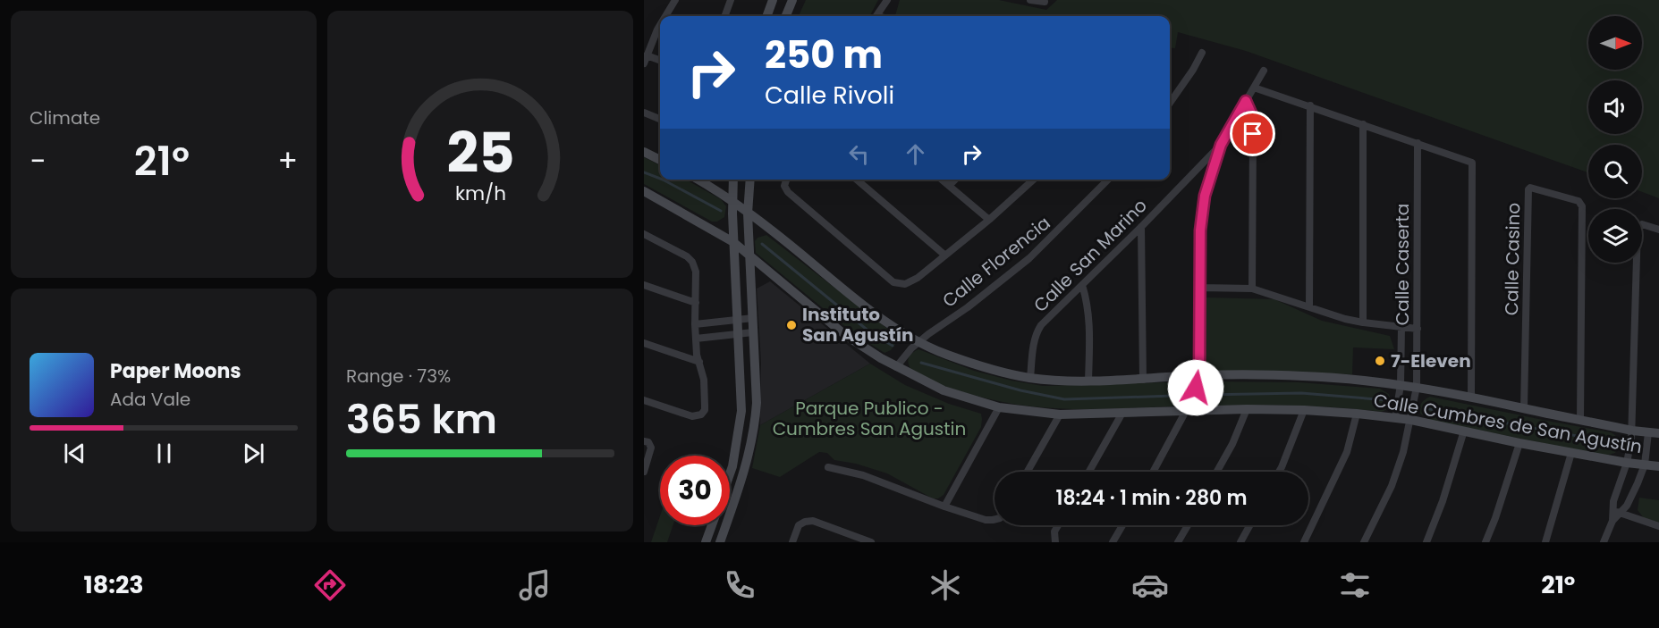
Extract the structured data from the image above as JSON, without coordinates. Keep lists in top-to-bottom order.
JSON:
{
  "streets": {
    "street": [
      "Calle San Marino",
      "Calle Casino",
      "Calle Florencia",
      "Calle Caserta",
      "Calle Cumbres de San Agustín"
    ]
  },
  "crossings": [
    ["Calle San Marino", "Calle Cumbres de San Agustín"],
    ["Calle Casino", "Calle Cumbres de San Agustín"],
    ["Calle Florencia", "Calle Cumbres de San Agustín"],
    ["Calle Caserta", "Calle Cumbres de San Agustín"]
  ],
  "parks": ["Parque Publico - Cumbres San Agustin"],
  "places": ["Instituto San Agustín", "7-Eleven"],
  "north": "right",
  "page": {
    "tile": [
      "Climate",
      ["Range · 73%", "365 km"]
    ],
    "turn": ["250 m", "Calle Rivoli"],
    "heat": ["−", "21°", "+"],
    "song": ["Paper Moons", "Ada Vale"],
    "limit": "30",
    "trip": "18:24 · 1 min · 280 m",
    "tabs": ["18:23", "21°"],
    "gauge": ["25", "km/h"]
  }
}
